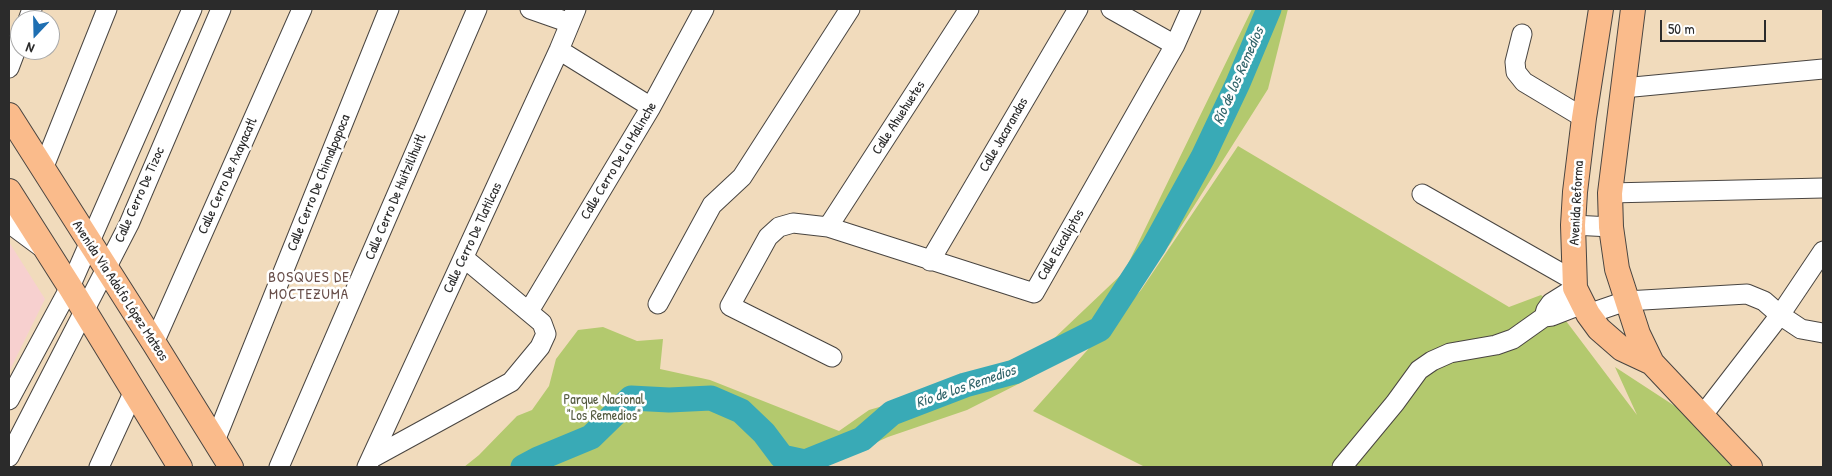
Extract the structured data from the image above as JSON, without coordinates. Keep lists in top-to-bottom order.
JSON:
{
  "streets": {
    "main road": ["Avenida Reforma", "Avenida Via Adolfo López Mateos"],
    "street": [
      "Calle Ahuehuetes",
      "Calle Jacarandas",
      "Calle Cerro De La Malinche",
      "Calle Cerro De Axayacatl",
      "Calle Cerro De Chimalpopoca",
      "Calle Cerro De Tizoc",
      "Calle Cerro De Huitzilihuitl",
      "Calle Cerro De Tlatilcas",
      "Calle Eucaliptos"
    ]
  },
  "crossings": [
    ["Calle Ahuehuetes", "Calle Eucaliptos"],
    ["Calle Jacarandas", "Calle Eucaliptos"],
    ["Calle Cerro De Axayacatl", "Avenida Via Adolfo López Mateos"],
    ["Calle Cerro De Chimalpopoca", "Avenida Via Adolfo López Mateos"],
    ["Calle Cerro De Tizoc", "Avenida Via Adolfo López Mateos"]
  ],
  "districts": ["BOSQUES DE MOCTEZUMA"],
  "water": ["Río de los Remedios"],
  "parks": ["Parque Nacional \"Los Remedios\""],
  "scale_bar": "50 m",
  "north": "bottom"
}
